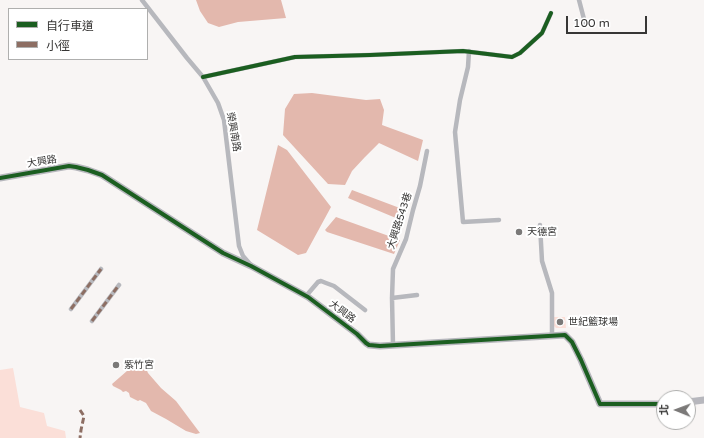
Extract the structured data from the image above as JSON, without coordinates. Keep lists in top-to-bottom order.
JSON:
{
  "streets": {
    "street": ["榮興南路", "大興路", "大興路543巷"]
  },
  "crossings": [
    ["榮興南路", "大興路"],
    ["大興路", "大興路543巷"]
  ],
  "places": ["天德宮", "世紀籃球場", "紫竹宮"],
  "legend": ["自行車道", "小徑"],
  "scale_bar": "100 m",
  "north": "left"
}
